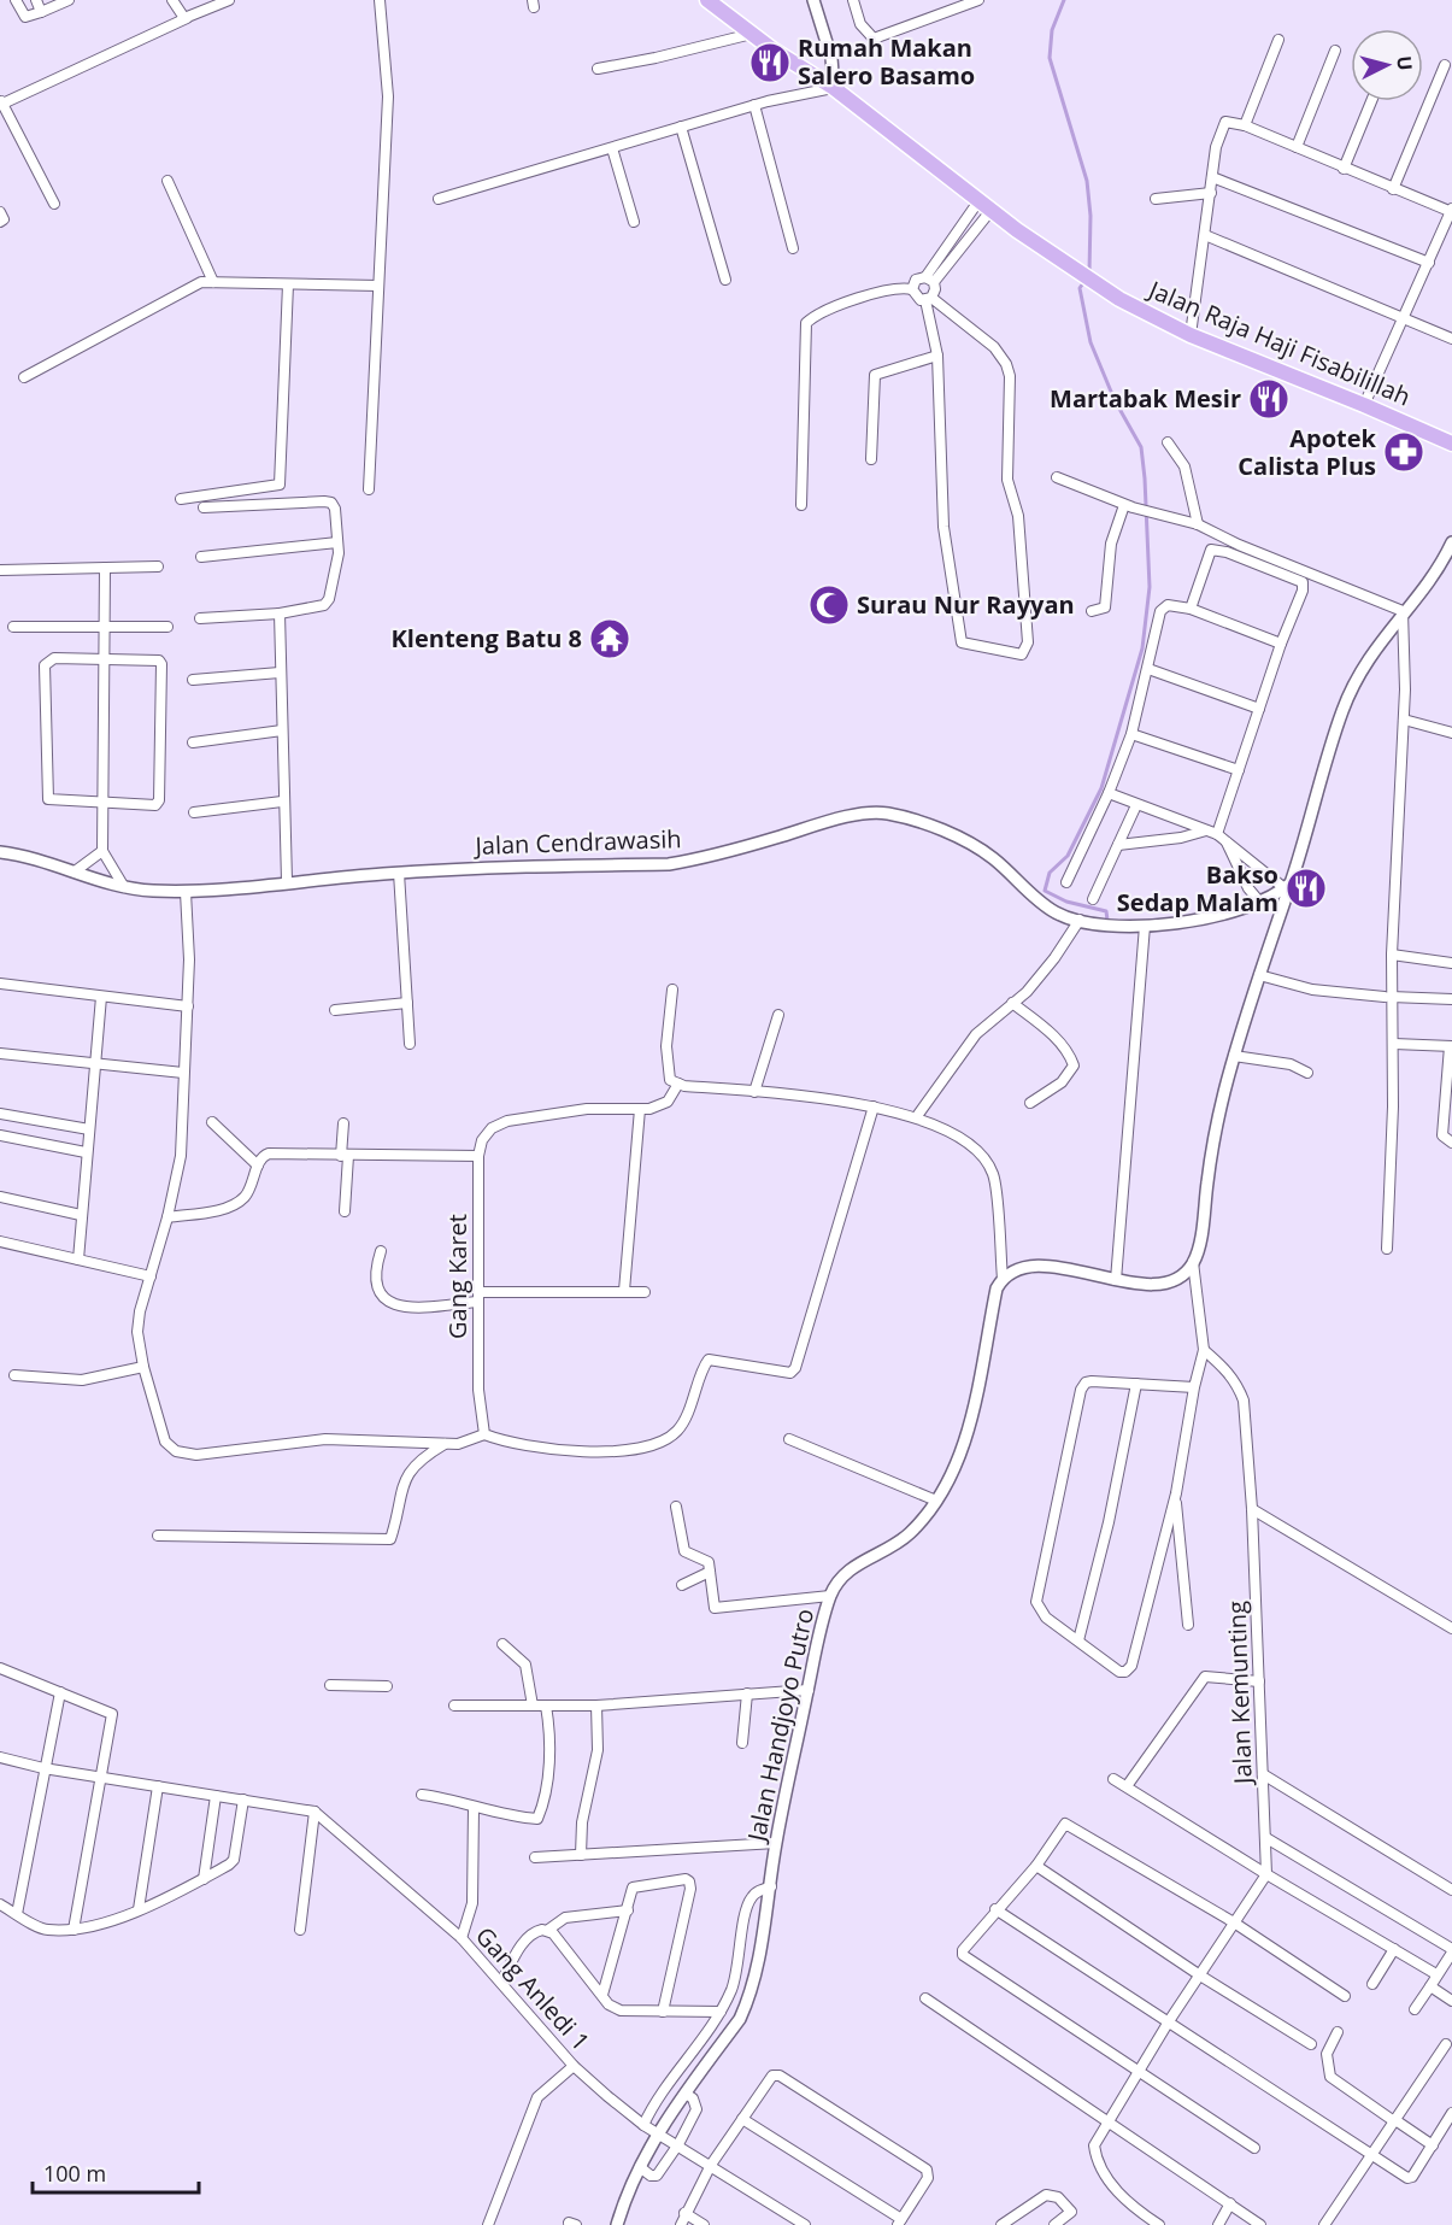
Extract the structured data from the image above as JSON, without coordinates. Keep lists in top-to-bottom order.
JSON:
{
  "streets": {
    "main road": ["Jalan Raja Haji Fisabilillah"],
    "street": [
      "Jalan Cendrawasih",
      "Gang Karet",
      "Jalan Kemunting",
      "Jalan Handjoyo Putro",
      "Gang Anledi 1"
    ]
  },
  "crossings": [
    ["Jalan Handjoyo Putro", "Gang Anledi 1"]
  ],
  "places": {
    "restaurant": ["Rumah Makan Salero Basamo", "Martabak Mesir", "Bakso Sedap Malam"],
    "pharmacy": ["Apotek Calista Plus"],
    "mosque": ["Surau Nur Rayyan"],
    "temple": ["Klenteng Batu 8"]
  },
  "scale_bar": "100 m",
  "north": "right"
}
